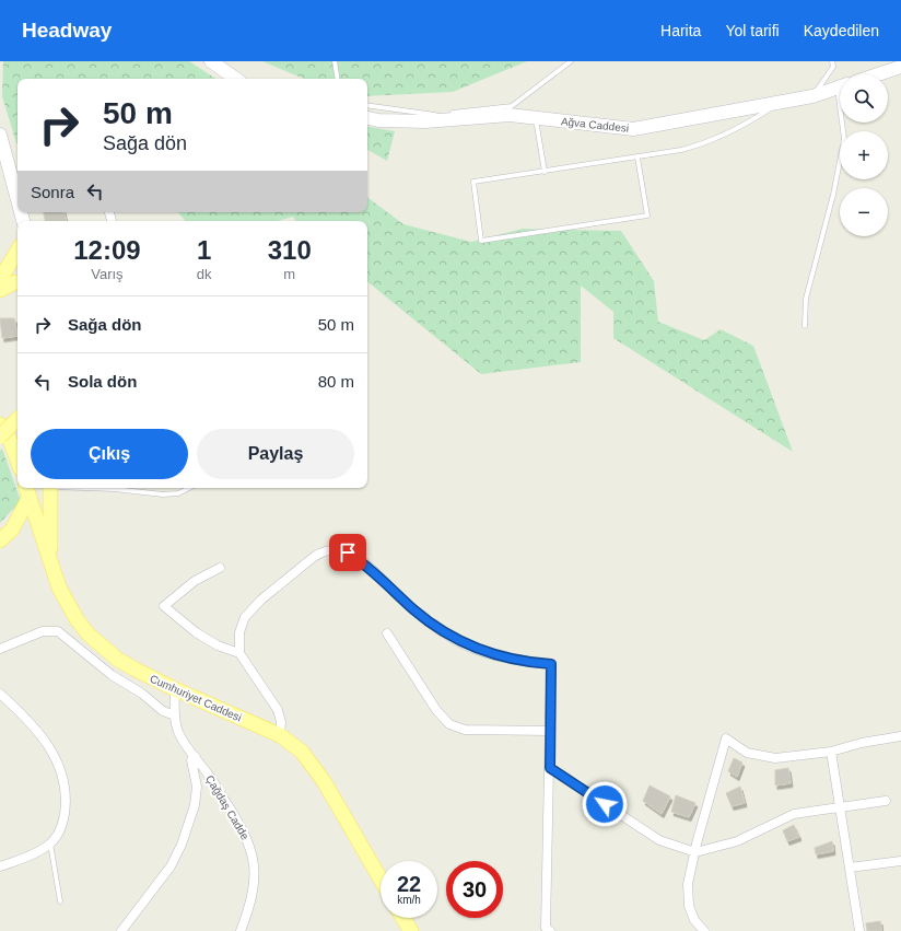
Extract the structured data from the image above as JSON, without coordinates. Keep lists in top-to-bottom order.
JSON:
{
  "streets": {
    "main road": ["Cumhuriyet Caddesi"],
    "street": ["Ağva Caddesi", "Çağdaş Cadde"]
  },
  "crossings": [
    ["Cumhuriyet Caddesi", "Çağdaş Cadde"]
  ],
  "page": {
    "header": "Headway",
    "nav": ["Harita", "Yol tarifi", "Kaydedilen"],
    "map_buttons": ["+", "−"],
    "turn": ["50 m", "Sağa dön"],
    "then": "Sonra",
    "eta": [
      "12:09",
      "Varış",
      "1",
      "dk",
      "310",
      "m"
    ],
    "list": [
      {
        "name": "Sağa dön",
        "value": "50 m"
      },
      {
        "name": "Sola dön",
        "value": "80 m"
      }
    ],
    "buttons": ["Çıkış", "Paylaş"],
    "speed": "22 km/h",
    "limit": "30"
  }
}
